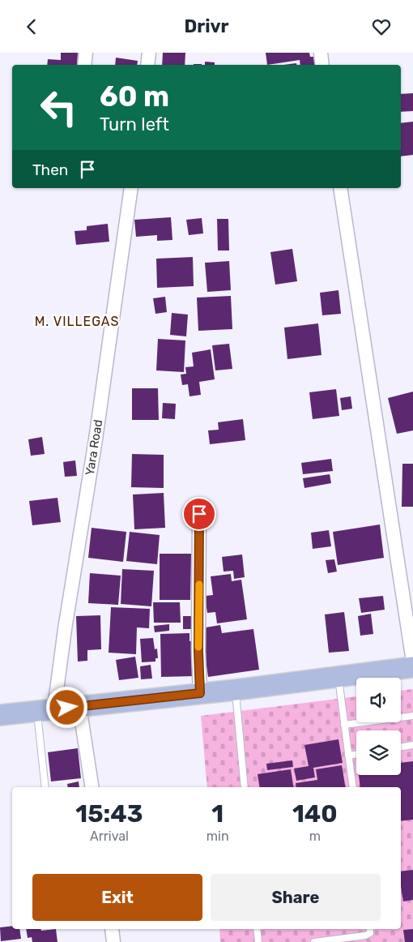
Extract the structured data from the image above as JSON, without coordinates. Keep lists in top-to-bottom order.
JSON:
{
  "streets": {
    "street": ["Yara Road"]
  },
  "districts": ["M. VILLEGAS"],
  "page": {
    "header": "Drivr",
    "turn": ["60 m", "Turn left"],
    "then": "Then",
    "eta": [
      "15:43",
      "Arrival",
      "1",
      "min",
      "140",
      "m"
    ],
    "buttons": ["Exit", "Share"]
  }
}
